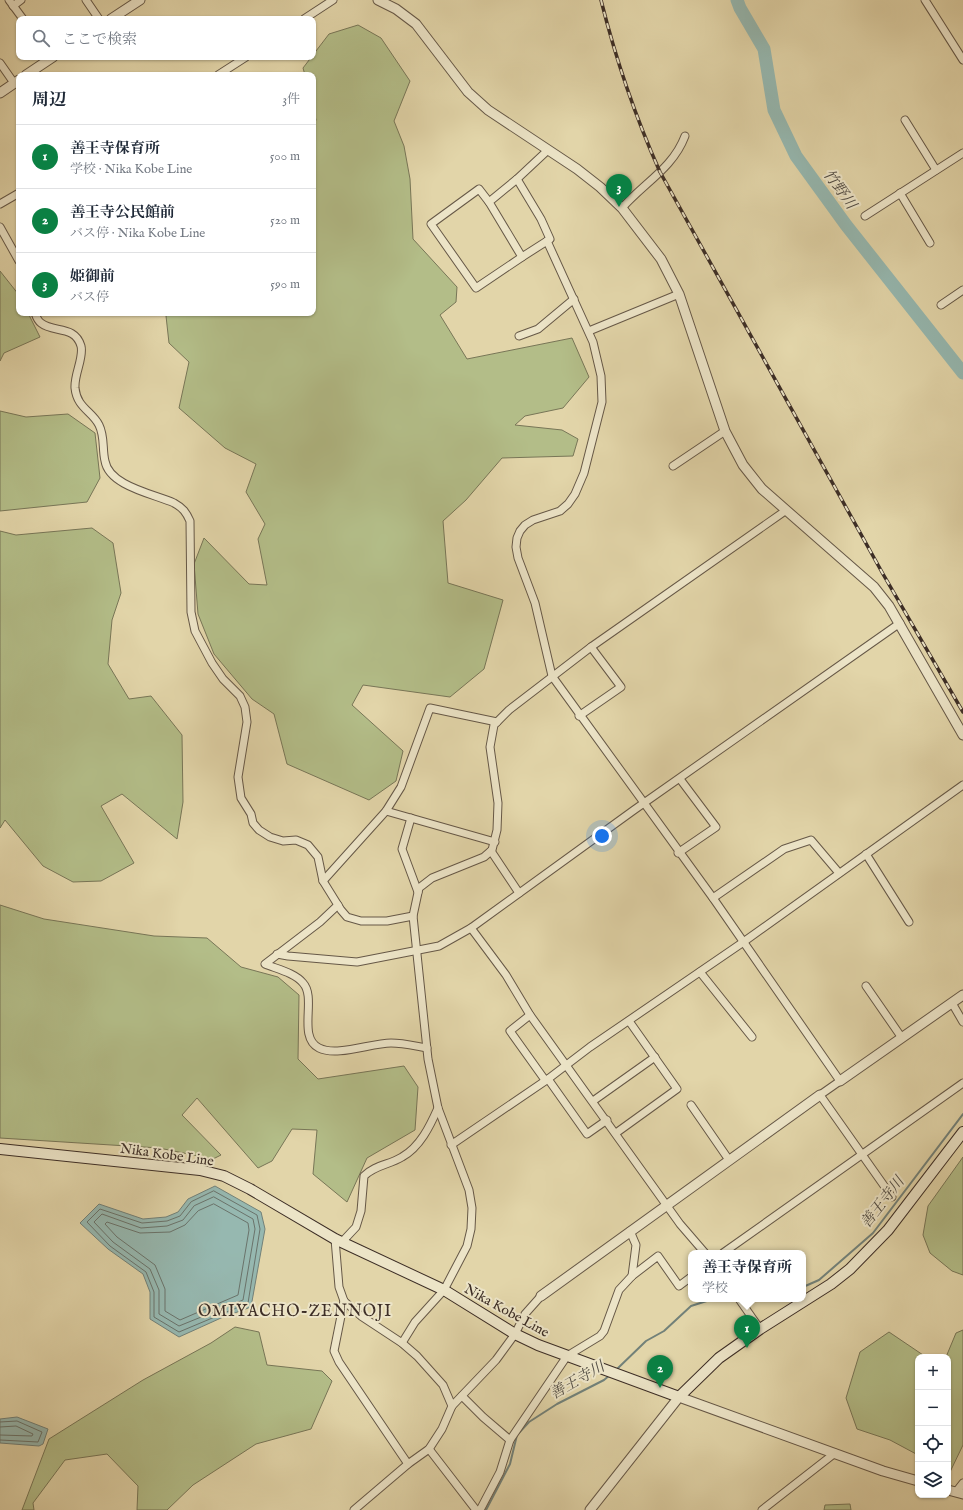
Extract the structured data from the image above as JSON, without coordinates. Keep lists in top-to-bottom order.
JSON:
{
  "streets": {
    "main road": ["Nika Kobe Line"]
  },
  "districts": ["OMIYACHO-ZENNOJI"],
  "water": ["竹野川", "善王寺川"],
  "page": {
    "search": "ここで検索",
    "heading": ["周辺", "3件"],
    "list": [
      {
        "mark": "1",
        "name": "善王寺保育所",
        "note": "学校 · Nika Kobe Line",
        "value": "500 m"
      },
      {
        "mark": "2",
        "name": "善王寺公民館前",
        "note": "バス停 · Nika Kobe Line",
        "value": "520 m"
      },
      {
        "mark": "3",
        "name": "姫御前",
        "note": "バス停",
        "value": "590 m"
      }
    ],
    "pins": ["3", "1", "2"],
    "popup": ["善王寺保育所", "学校"],
    "map_buttons": ["+", "−"]
  }
}
